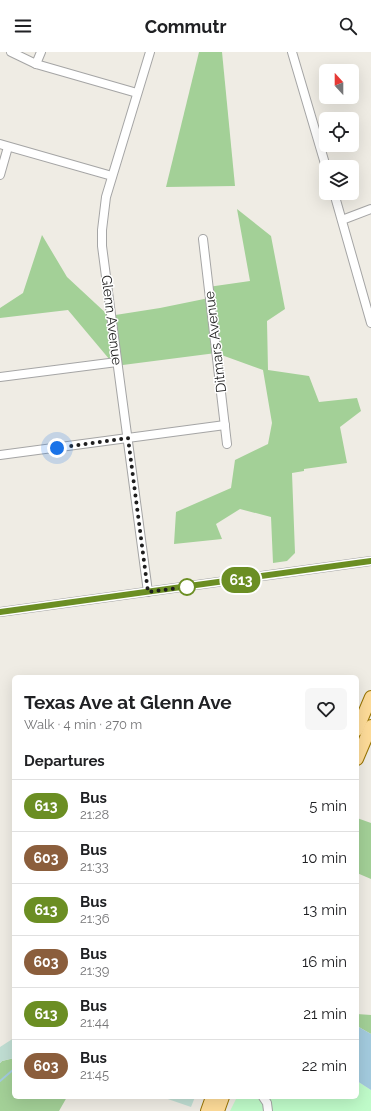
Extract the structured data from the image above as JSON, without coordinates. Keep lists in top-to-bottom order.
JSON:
{
  "streets": {
    "street": ["Glenn Avenue", "Ditmars Avenue"]
  },
  "lines": ["bus line 613"],
  "north": "top",
  "page": {
    "header": "Commutr",
    "on_map": "613",
    "heading": [
      ["Texas Ave at Glenn Ave", "Walk · 4 min · 270 m"],
      "Departures"
    ],
    "list": [
      {
        "mark": "613",
        "name": "Bus",
        "note": "21:28",
        "value": "5 min"
      },
      {
        "mark": "603",
        "name": "Bus",
        "note": "21:33",
        "value": "10 min"
      },
      {
        "mark": "613",
        "name": "Bus",
        "note": "21:36",
        "value": "13 min"
      },
      {
        "mark": "603",
        "name": "Bus",
        "note": "21:39",
        "value": "16 min"
      },
      {
        "mark": "613",
        "name": "Bus",
        "note": "21:44",
        "value": "21 min"
      },
      {
        "mark": "603",
        "name": "Bus",
        "note": "21:45",
        "value": "22 min"
      }
    ]
  }
}
